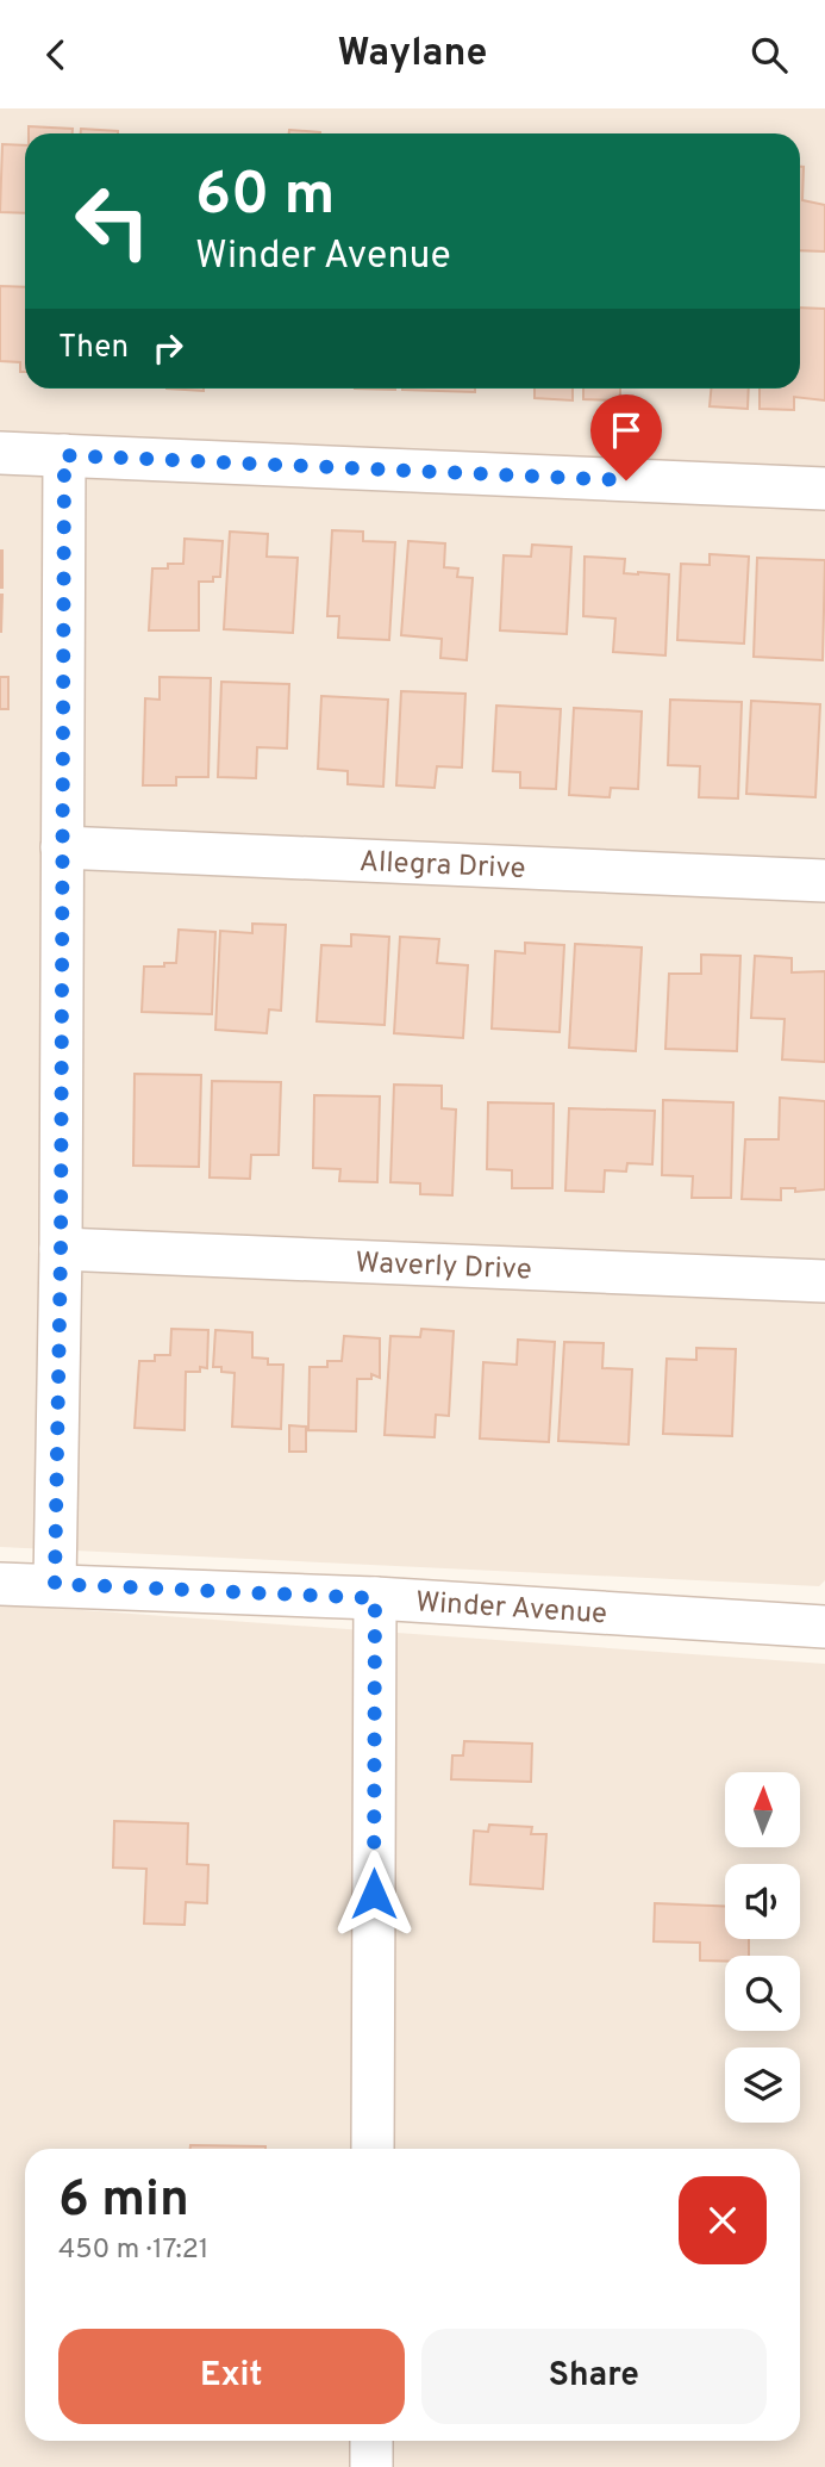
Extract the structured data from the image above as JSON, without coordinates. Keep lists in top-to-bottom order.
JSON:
{
  "streets": {
    "street": ["Allegra Drive", "Waverly Drive", "Winder Avenue"]
  },
  "north": "top",
  "page": {
    "header": "Waylane",
    "turn": ["60 m", "Winder Avenue"],
    "then": "Then",
    "heading": ["6 min", "450 m · 17:21"],
    "buttons": ["Exit", "Share"]
  }
}
